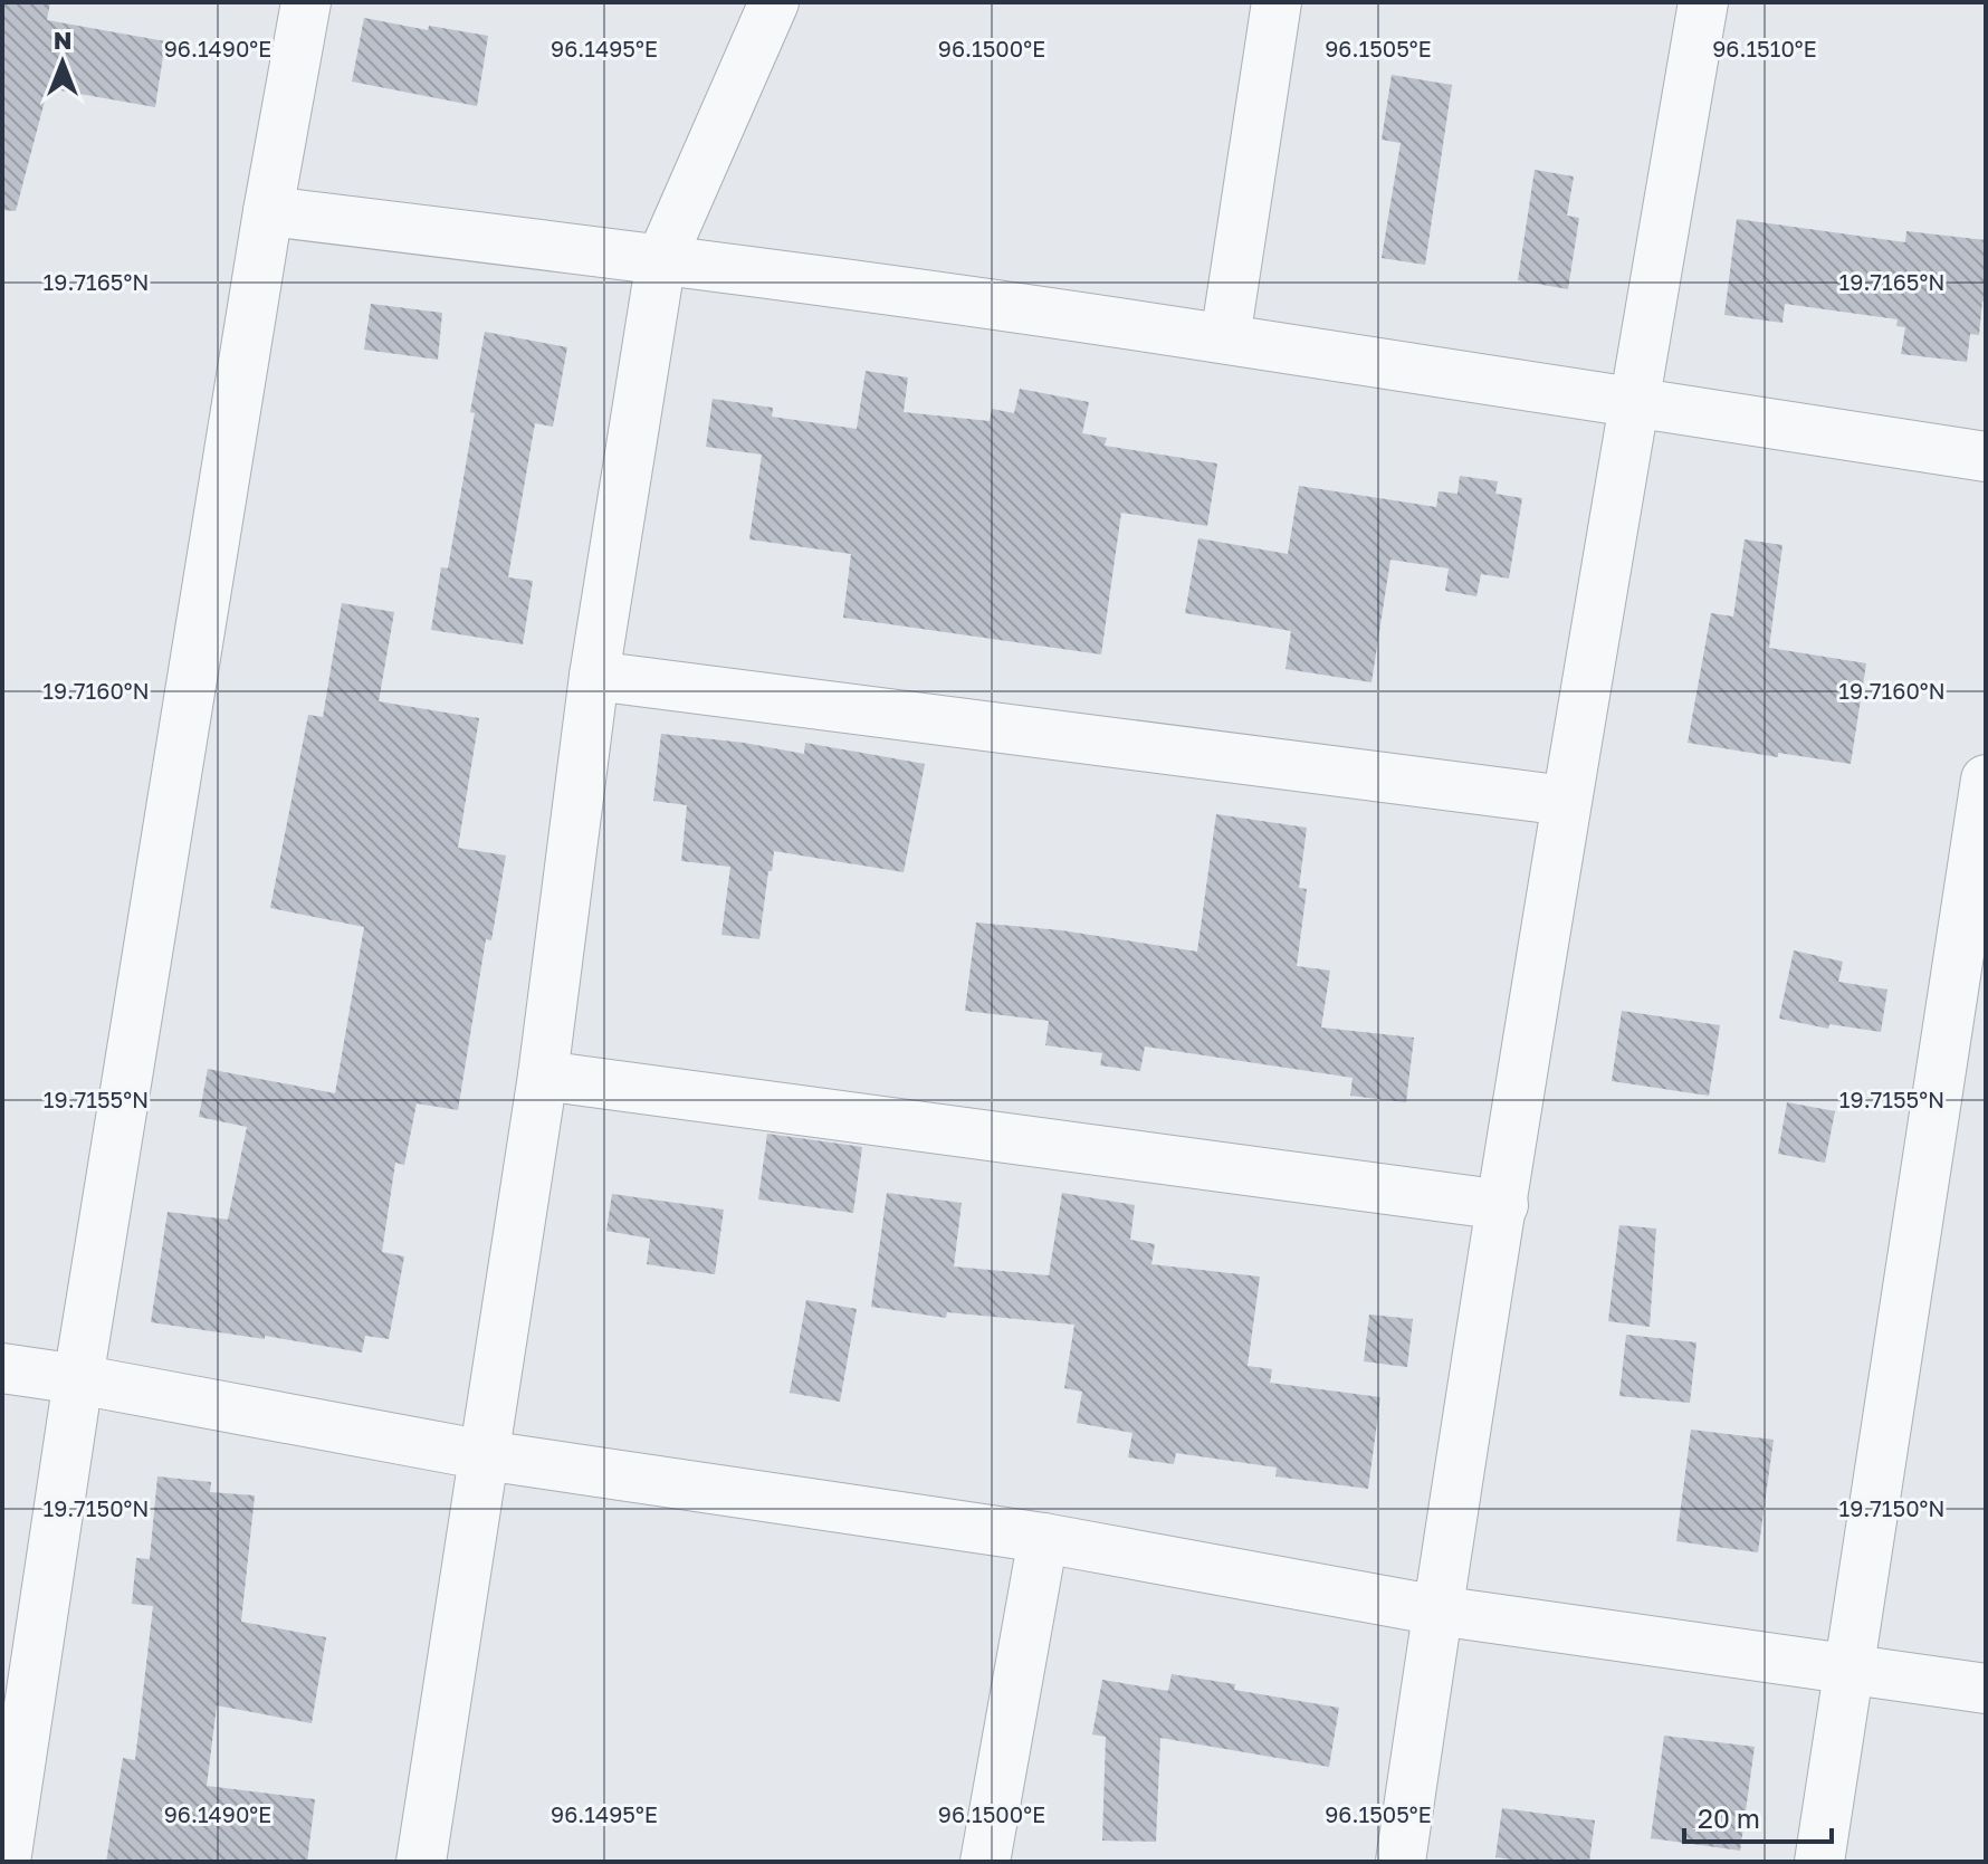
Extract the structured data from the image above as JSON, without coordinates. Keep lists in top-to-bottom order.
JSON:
{
  "scale_bar": "20 m",
  "north": "top",
  "coordinates": [
    "96.1490°E",
    "96.1495°E",
    "96.1500°E",
    "96.1505°E",
    "96.1510°E",
    "19.7165°N",
    "19.7160°N",
    "19.7155°N",
    "19.7150°N"
  ]
}
